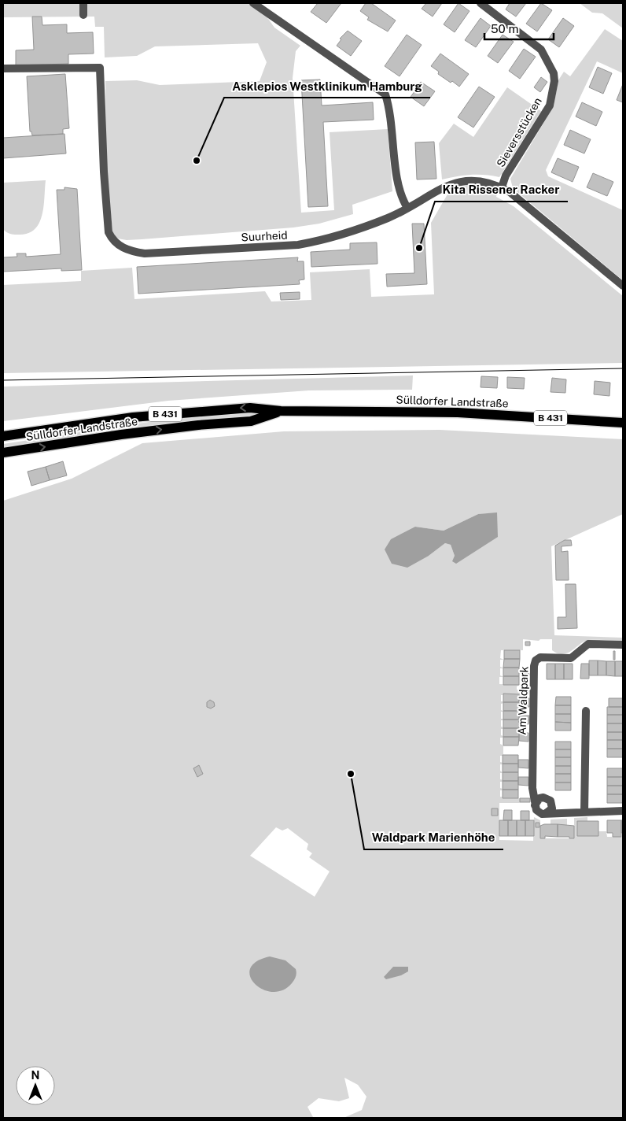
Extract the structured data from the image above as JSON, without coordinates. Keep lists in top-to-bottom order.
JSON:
{
  "streets": {
    "main road": ["Sülldorfer Landstraße", "B 431"],
    "street": ["Sieversstücken", "Suurheid", "Am Waldpark"]
  },
  "places": ["Asklepios Westklinikum Hamburg", "Kita Rissener Racker", "Waldpark Marienhöhe"],
  "scale_bar": "50 m",
  "north": "top"
}
